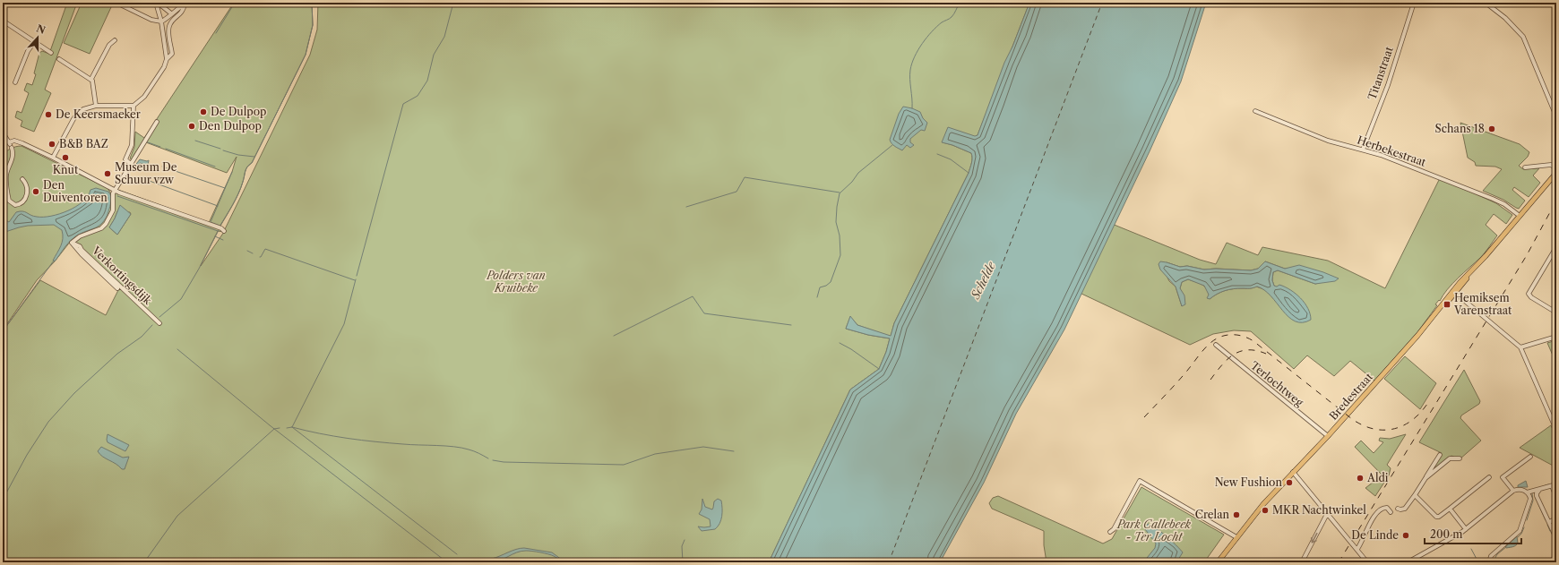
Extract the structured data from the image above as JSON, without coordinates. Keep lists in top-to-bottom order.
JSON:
{
  "streets": {
    "main road": ["Bredestraat"],
    "street": [
      "Titanstraat",
      "Herbekestraat",
      "Verkortingsdijk",
      "Terlochtweg"
    ]
  },
  "crossings": [
    ["Titanstraat", "Herbekestraat"],
    ["Herbekestraat", "Bredestraat"],
    ["Terlochtweg", "Bredestraat"]
  ],
  "water": ["Schelde"],
  "parks": ["Polders van Kruibeke", "Park Callebeek - Ter Locht"],
  "places": {
    "other": [
      "De Dulpop",
      "De Keersmaeker",
      "Den Dulpop",
      "Schans 18",
      "B&B BAZ",
      "Knut",
      "Museum De Schuur vzw",
      "Den Duiventoren",
      "Aldi",
      "New Fushion",
      "MKR Nachtwinkel",
      "Crelan",
      "De Linde"
    ],
    "transit": ["Hemiksem Varenstraat"]
  },
  "scale_bar": "200 m",
  "north": "top"
}
